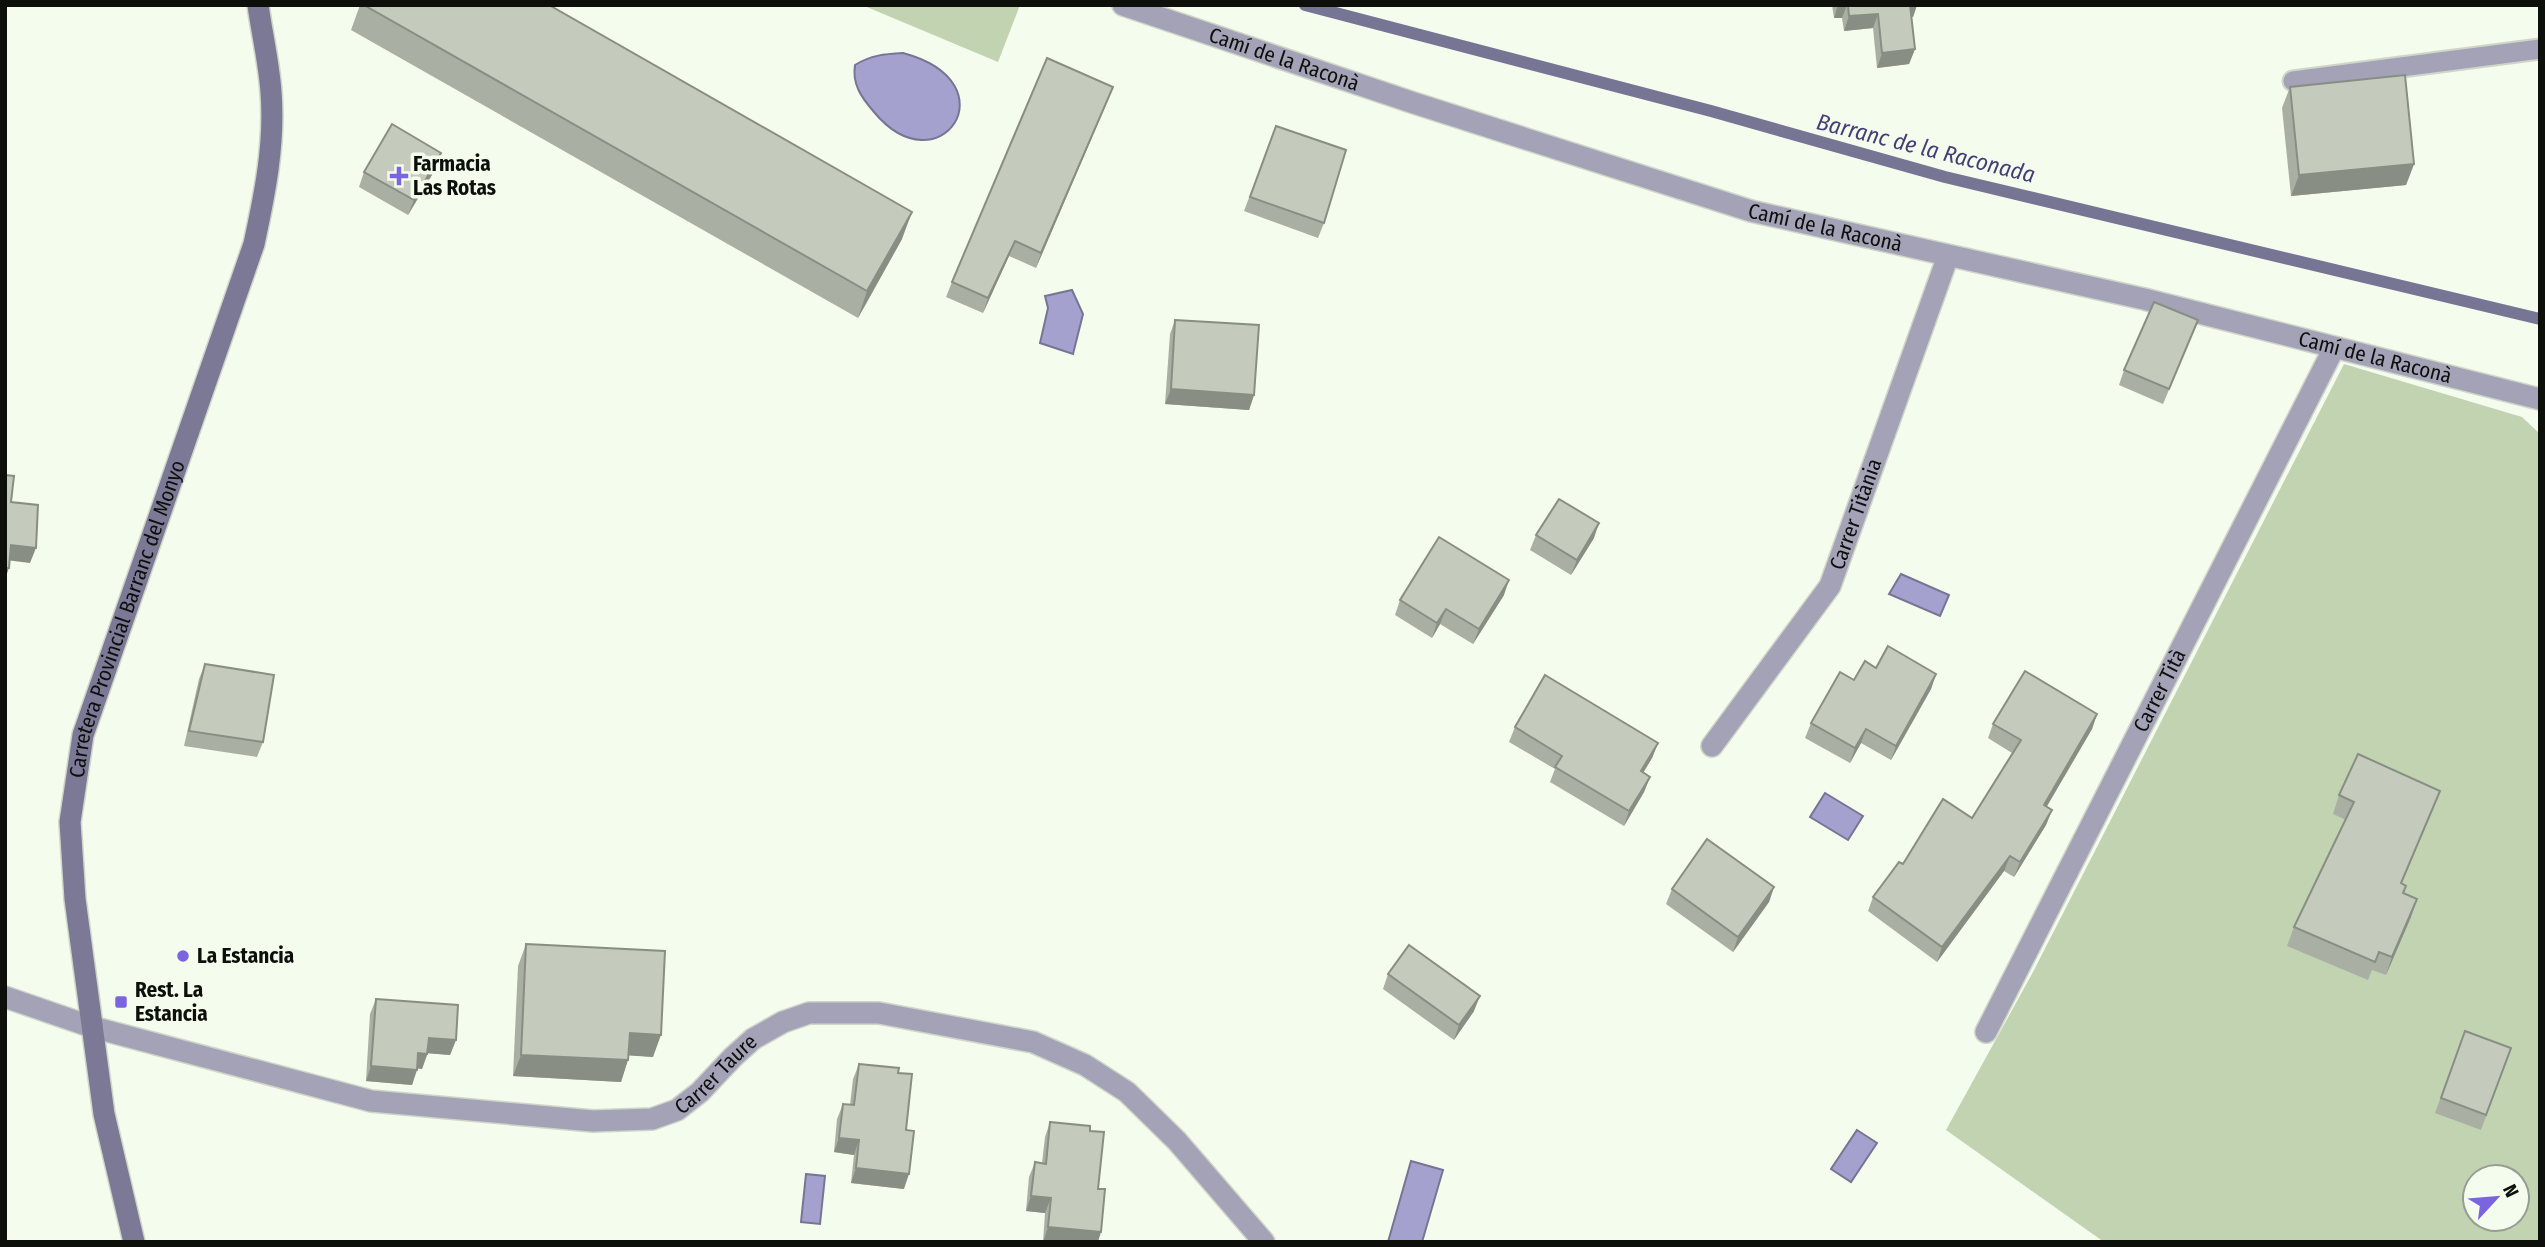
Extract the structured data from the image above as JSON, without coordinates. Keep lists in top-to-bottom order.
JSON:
{
  "streets": {
    "street": [
      "Camí de la Raconà",
      "Carrer Titània",
      "Carretera Provincial Barranc del Monyo",
      "Carrer Tità",
      "Carrer Taure"
    ]
  },
  "crossings": [
    ["Camí de la Raconà", "Carrer Titània"],
    ["Camí de la Raconà", "Carrer Tità"],
    ["Carretera Provincial Barranc del Monyo", "Carrer Taure"]
  ],
  "water": ["Barranc de la Raconada"],
  "places": {
    "health": ["Farmacia Las Rotas"],
    "other": ["La Estancia"],
    "transit": ["Rest. La Estancia"]
  },
  "north": "top right"
}
